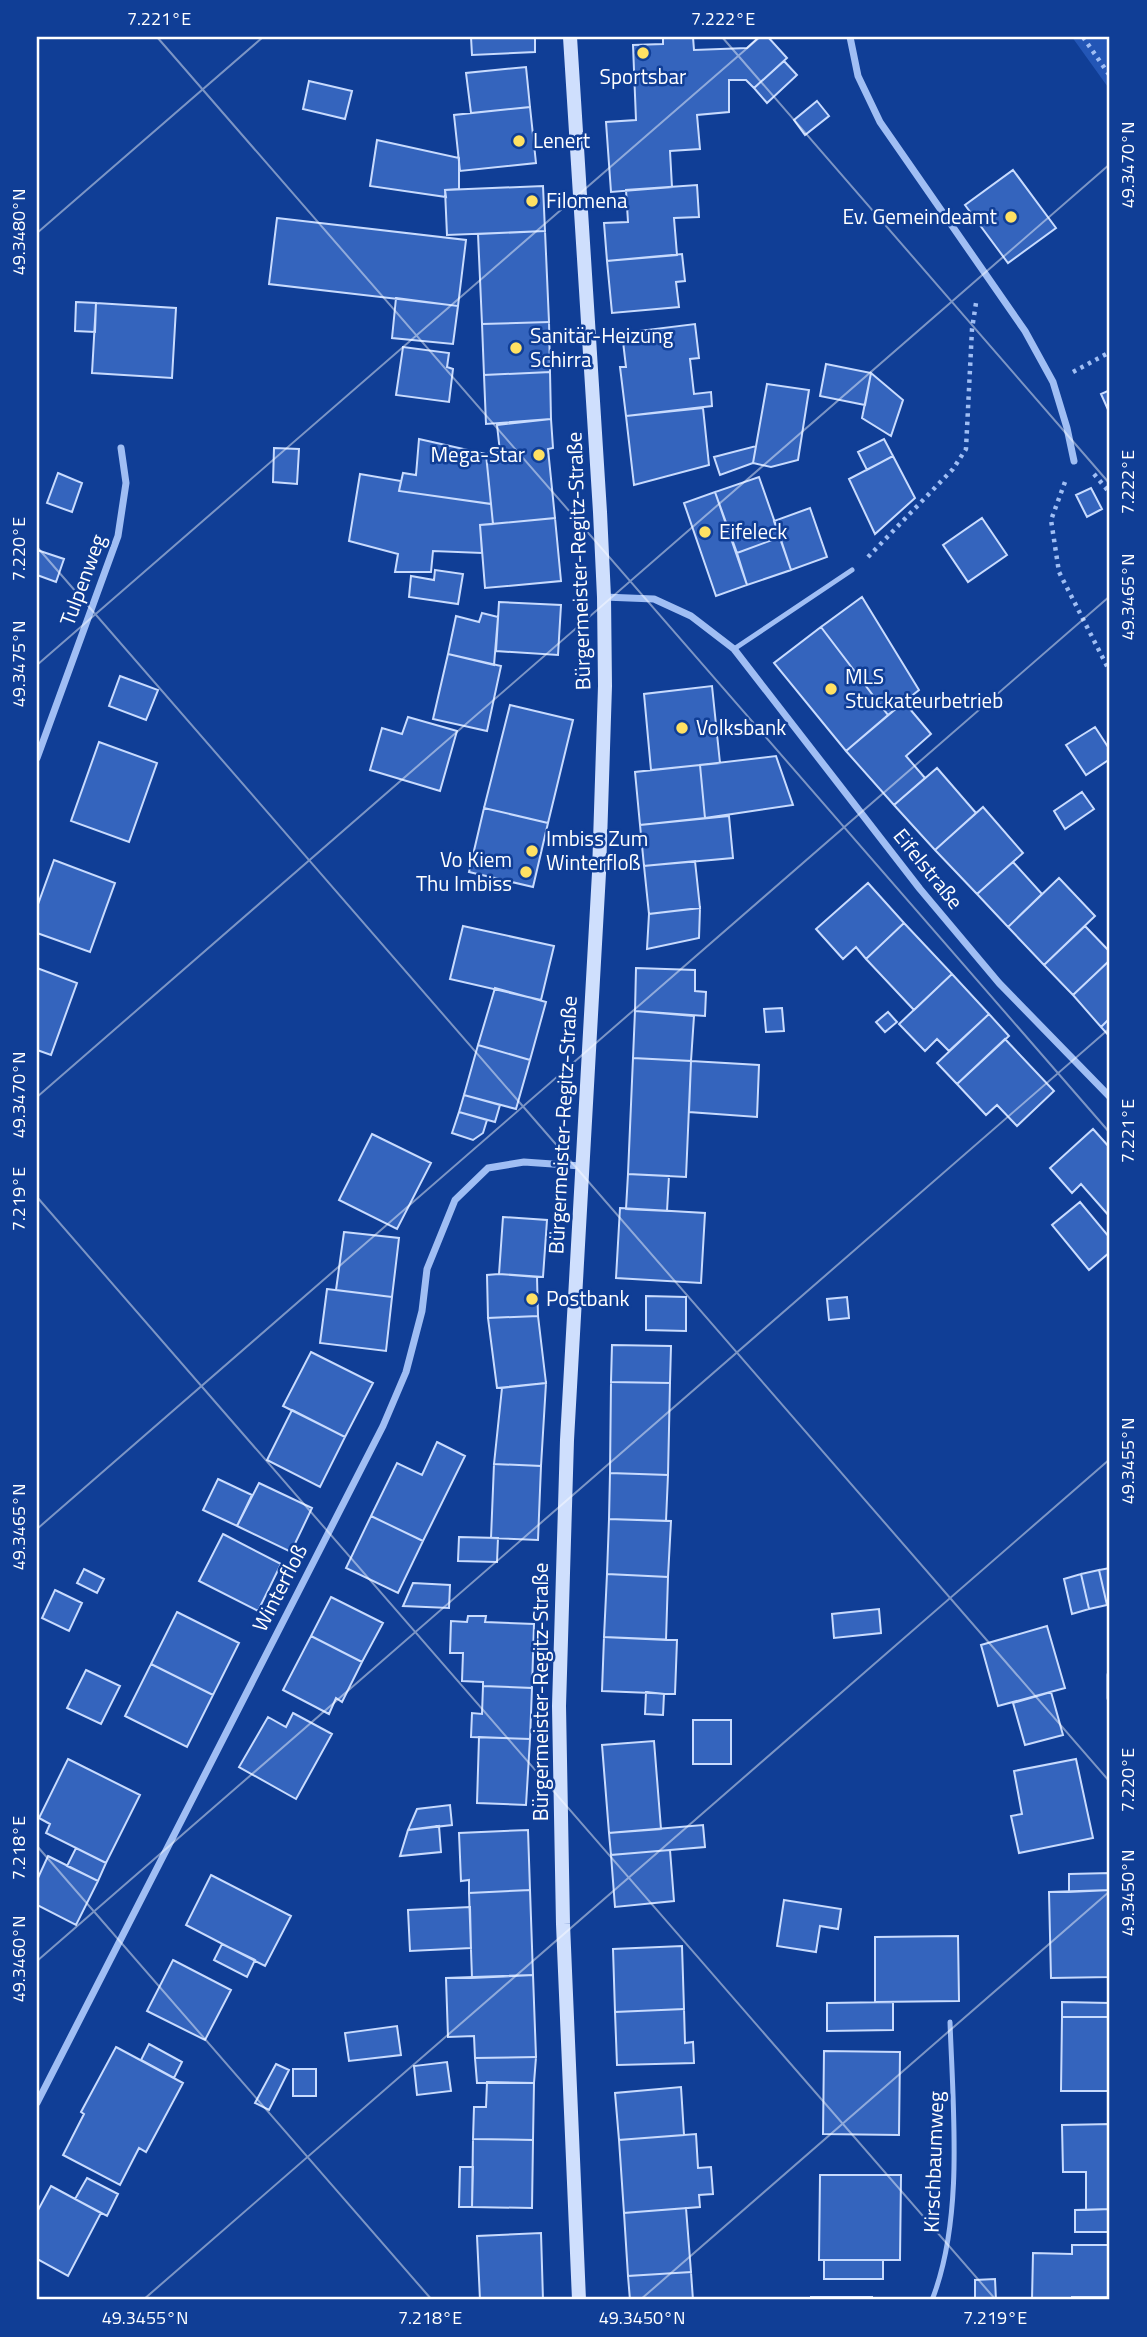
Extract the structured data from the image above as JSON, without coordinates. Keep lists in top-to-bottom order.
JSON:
{
  "streets": {
    "street": [
      "Bürgermeister-Regitz-Straße",
      "Tulpenweg",
      "Eifelstraße",
      "Winterfloß"
    ],
    "lane": ["Kirschbaumweg"]
  },
  "crossings": [
    ["Bürgermeister-Regitz-Straße", "Eifelstraße"],
    ["Bürgermeister-Regitz-Straße", "Winterfloß"]
  ],
  "places": [
    "Sportsbar",
    "Lenert",
    "Filomena",
    "Ev. Gemeindeamt",
    "Sanitär-Heizung Schirra",
    "Mega-Star",
    "Eifeleck",
    "MLS Stuckateurbetrieb",
    "Volksbank",
    "Imbiss Zum Winterfloß",
    "Vo Kiem Thu Imbiss",
    "Postbank"
  ],
  "coordinates": [
    "7.221°E",
    "7.222°E",
    "49.3470°N",
    "49.3480°N",
    "7.220°E",
    "49.3465°N",
    "49.3475°N",
    "7.219°E",
    "49.3455°N",
    "7.218°E",
    "49.3450°N",
    "49.3460°N"
  ]
}
